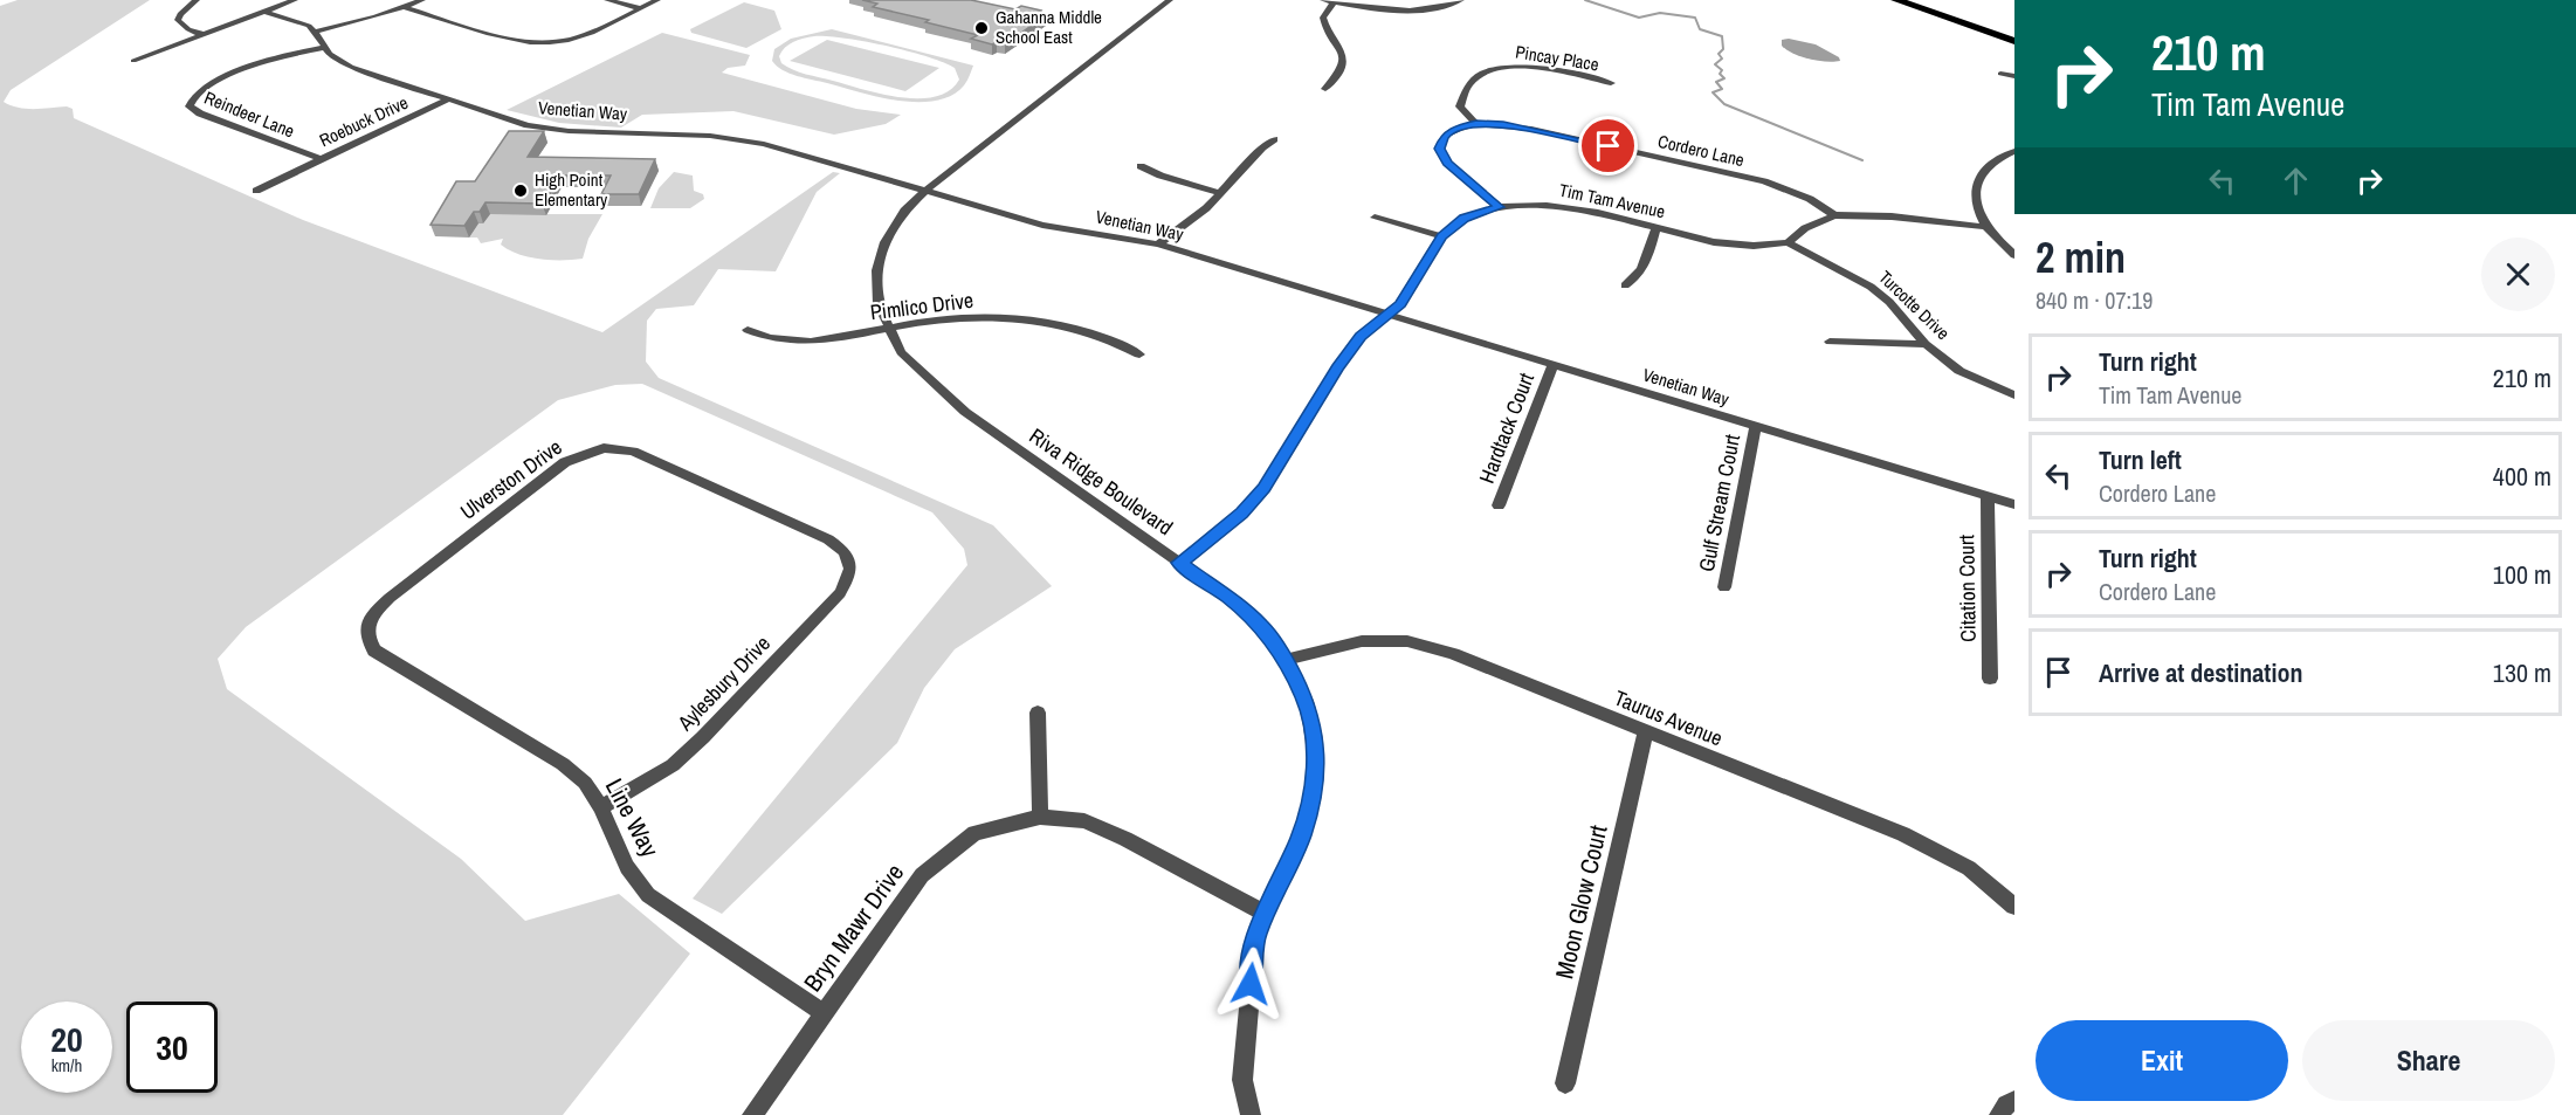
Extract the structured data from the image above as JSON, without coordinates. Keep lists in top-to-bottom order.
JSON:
{
  "streets": {
    "street": [
      "Pincay Place",
      "Venetian Way",
      "Reindeer Lane",
      "Roebuck Drive",
      "Cordero Lane",
      "Tim Tam Avenue",
      "Turcotte Drive",
      "Pimlico Drive",
      "Hardtack Court",
      "Ulverston Drive",
      "Riva Ridge Boulevard",
      "Gulf Stream Court",
      "Citation Court",
      "Aylesbury Drive",
      "Taurus Avenue",
      "Line Way",
      "Moon Glow Court",
      "Bryn Mawr Drive"
    ]
  },
  "crossings": [
    ["Pincay Place", "Cordero Lane"],
    ["Venetian Way", "Reindeer Lane"],
    ["Venetian Way", "Roebuck Drive"],
    ["Venetian Way", "Tim Tam Avenue"],
    ["Venetian Way", "Hardtack Court"],
    ["Venetian Way", "Riva Ridge Boulevard"],
    ["Venetian Way", "Gulf Stream Court"],
    ["Venetian Way", "Citation Court"],
    ["Reindeer Lane", "Roebuck Drive"],
    ["Cordero Lane", "Tim Tam Avenue"],
    ["Tim Tam Avenue", "Turcotte Drive"],
    ["Tim Tam Avenue", "Riva Ridge Boulevard"],
    ["Pimlico Drive", "Riva Ridge Boulevard"],
    ["Ulverston Drive", "Aylesbury Drive"],
    ["Ulverston Drive", "Line Way"],
    ["Riva Ridge Boulevard", "Taurus Avenue"],
    ["Riva Ridge Boulevard", "Bryn Mawr Drive"],
    ["Aylesbury Drive", "Line Way"],
    ["Taurus Avenue", "Moon Glow Court"],
    ["Line Way", "Bryn Mawr Drive"]
  ],
  "places": ["Gahanna Middle School East", "High Point Elementary"],
  "page": {
    "turn": ["210 m", "Tim Tam Avenue"],
    "heading": ["2 min", "840 m · 07:19"],
    "list": [
      {
        "name": "Turn right",
        "note": "Tim Tam Avenue",
        "value": "210 m"
      },
      {
        "name": "Turn left",
        "note": "Cordero Lane",
        "value": "400 m"
      },
      {
        "name": "Turn right",
        "note": "Cordero Lane",
        "value": "100 m"
      },
      {
        "name": "Arrive at destination",
        "value": "130 m"
      }
    ],
    "speed": "20 km/h",
    "limit": "30",
    "buttons": ["Exit", "Share"]
  }
}
